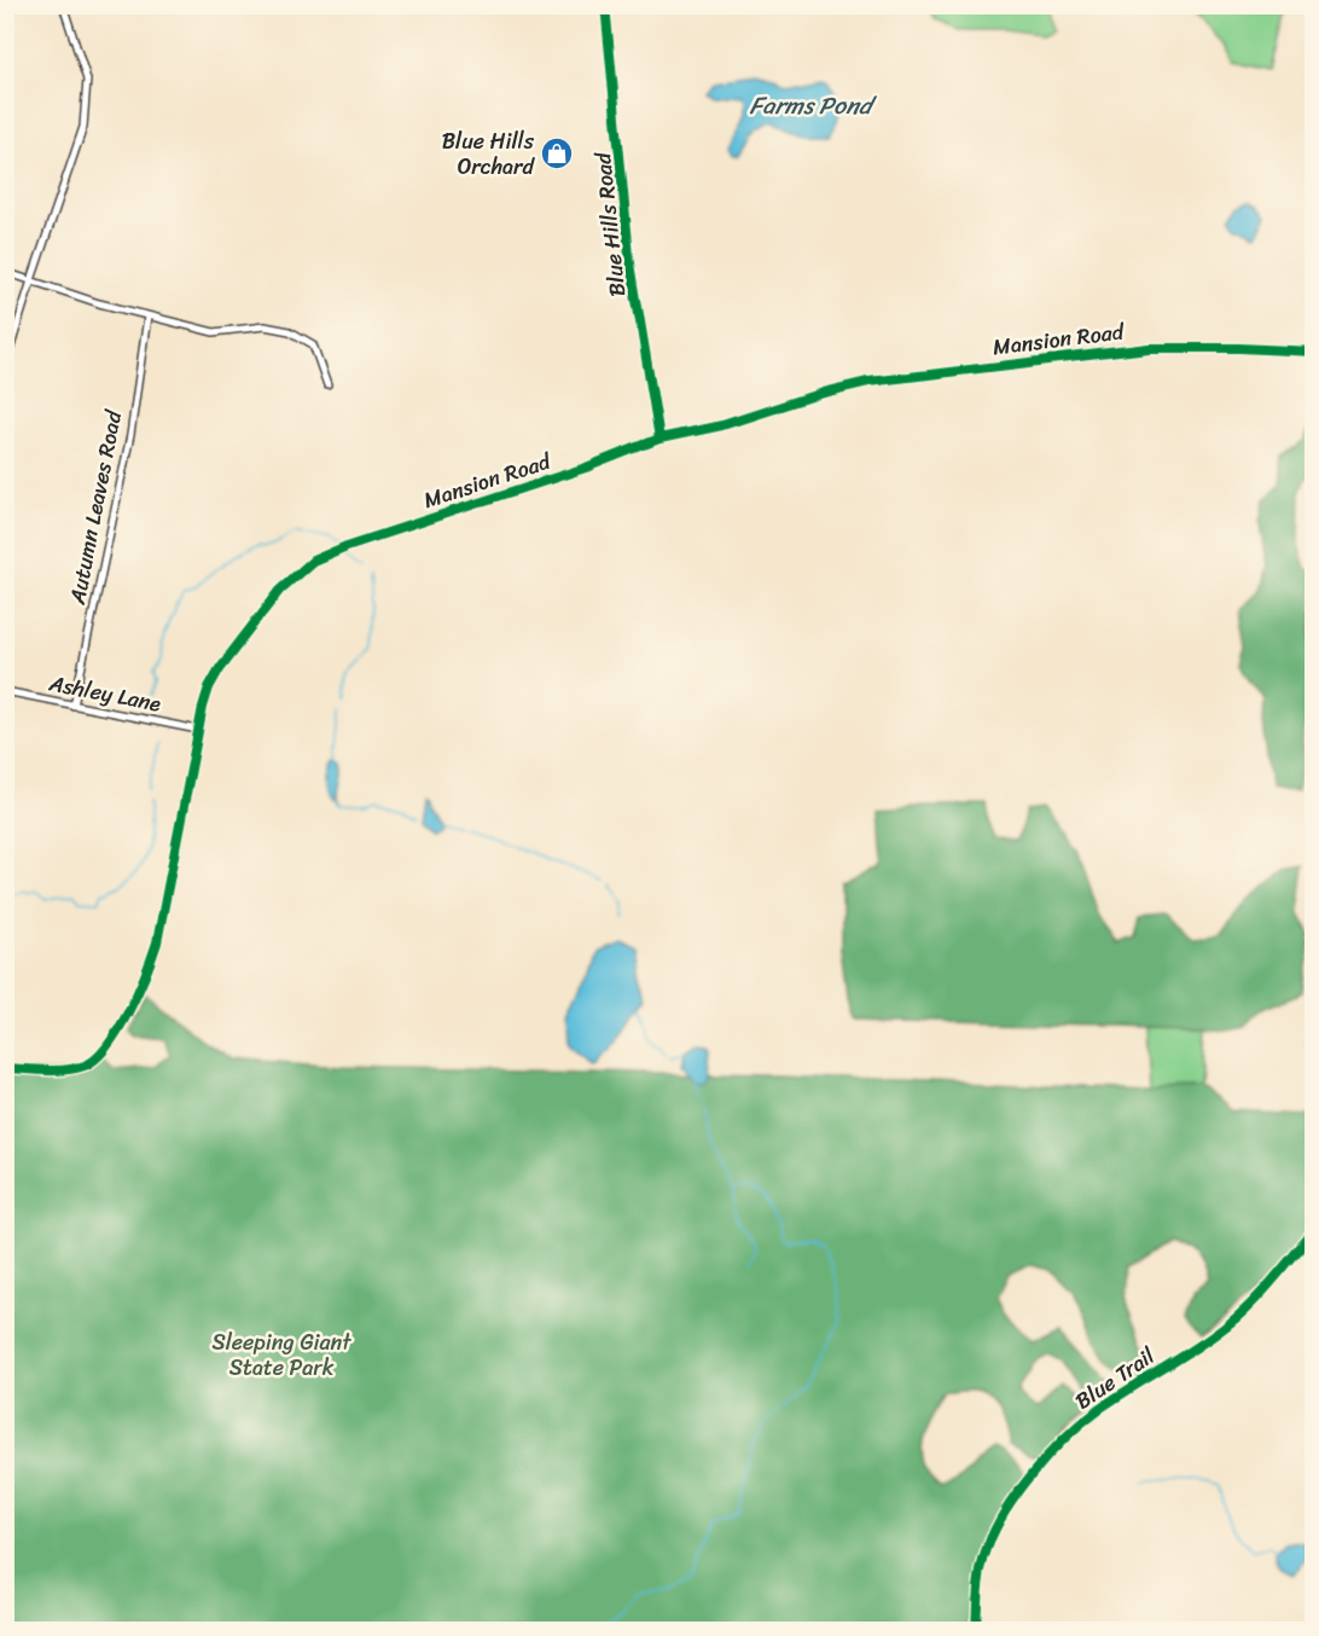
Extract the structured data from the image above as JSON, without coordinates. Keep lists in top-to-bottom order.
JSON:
{
  "streets": {
    "street": [
      "Blue Hills Road",
      "Mansion Road",
      "Autumn Leaves Road",
      "Ashley Lane",
      "Blue Trail"
    ]
  },
  "crossings": [
    ["Blue Hills Road", "Mansion Road"],
    ["Mansion Road", "Ashley Lane"],
    ["Autumn Leaves Road", "Ashley Lane"]
  ],
  "water": ["Farms Pond"],
  "parks": ["Sleeping Giant State Park"],
  "places": {
    "shop": ["Blue Hills Orchard"]
  }
}
